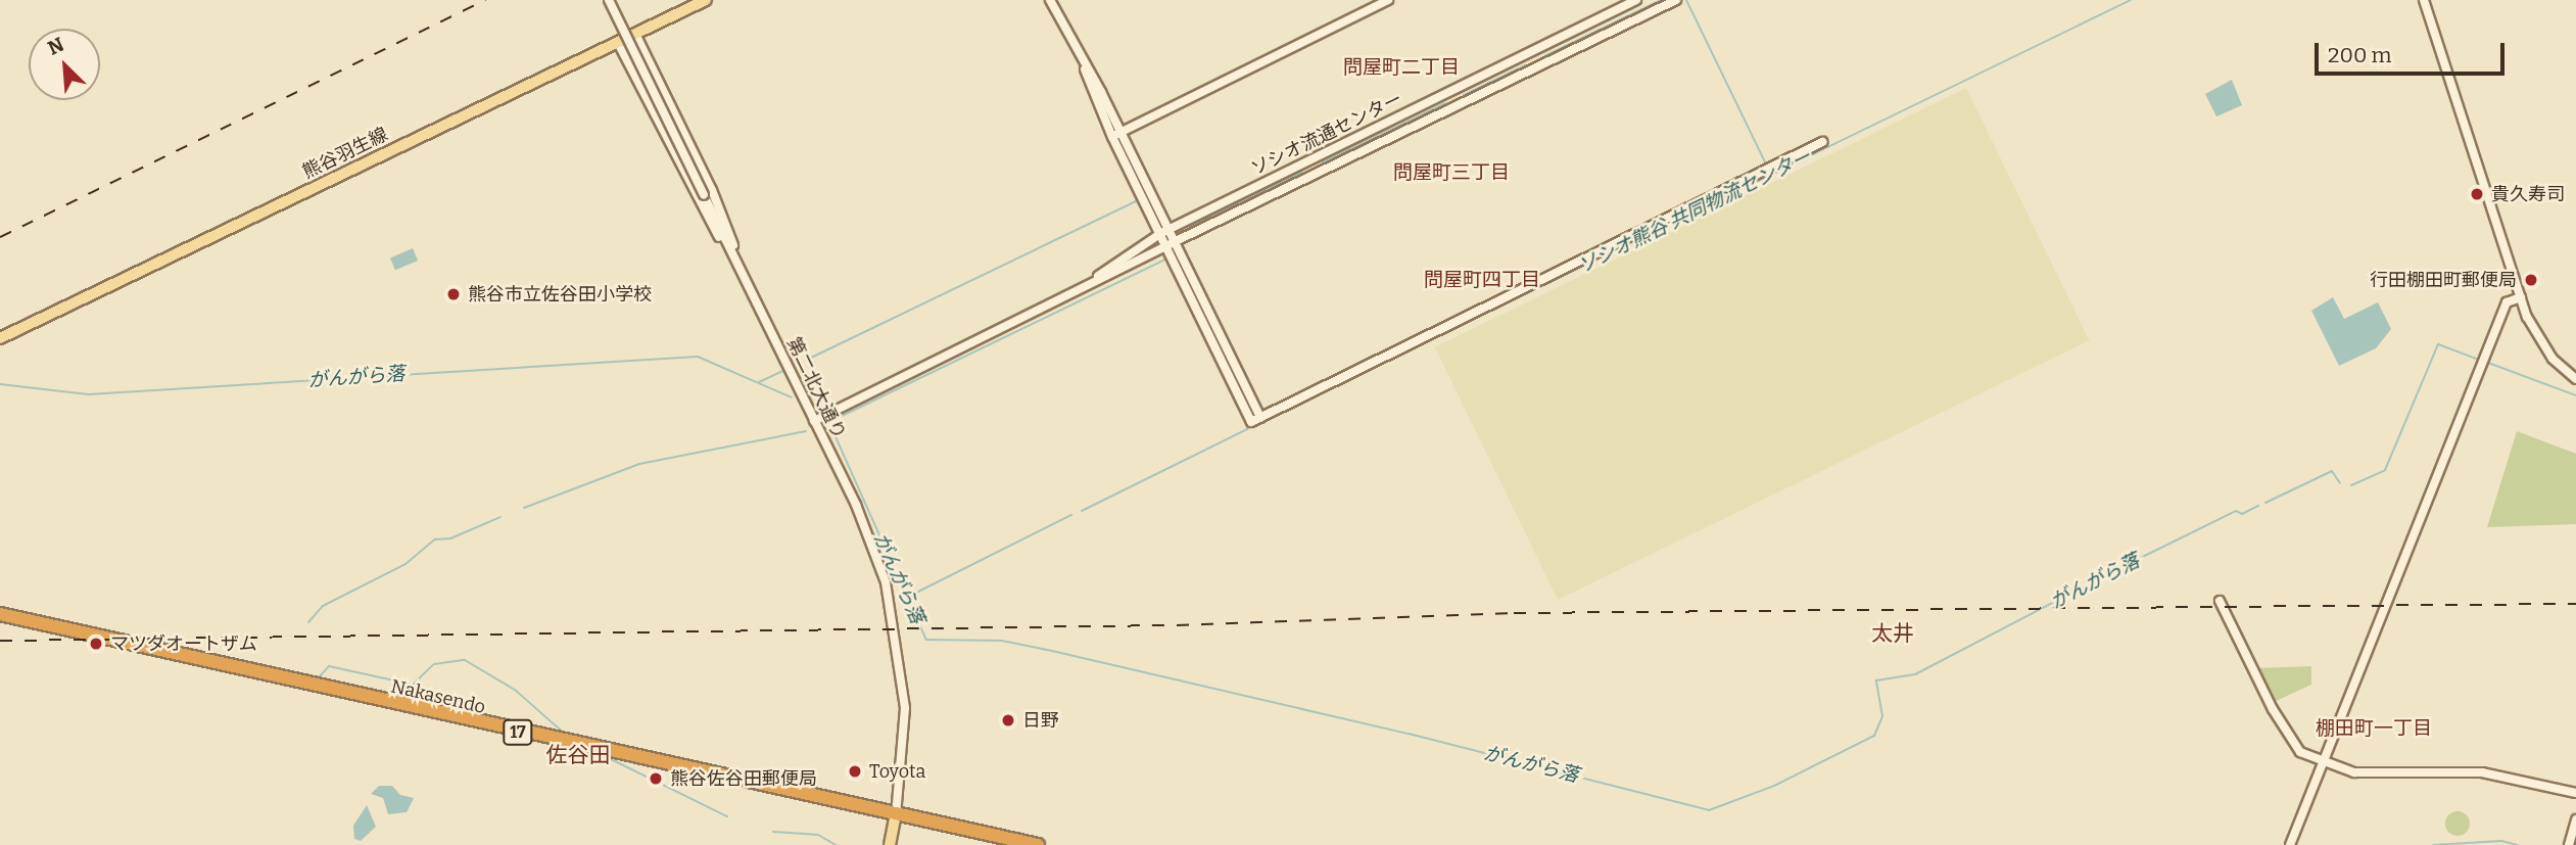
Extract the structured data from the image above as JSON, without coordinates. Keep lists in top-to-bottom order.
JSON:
{
  "streets": {
    "highway": ["Nakasendo", "17"],
    "main road": ["熊谷羽生線"],
    "street": ["ソシオ流通センター", "第二北大通り"]
  },
  "crossings": [
    ["第二北大通り", "Nakasendo"]
  ],
  "districts": [
    "問屋町二丁目",
    "問屋町三丁目",
    "問屋町四丁目",
    "太井",
    "棚田町一丁目",
    "佐谷田"
  ],
  "water": ["ソシオ熊谷 共同物流センター", "がんがら落"],
  "places": [
    "貴久寿司",
    "行田棚田町郵便局",
    "熊谷市立佐谷田小学校",
    "マツダオートザム",
    "日野",
    "Toyota",
    "熊谷佐谷田郵便局"
  ],
  "scale_bar": "200 m",
  "north": "top left"
}
